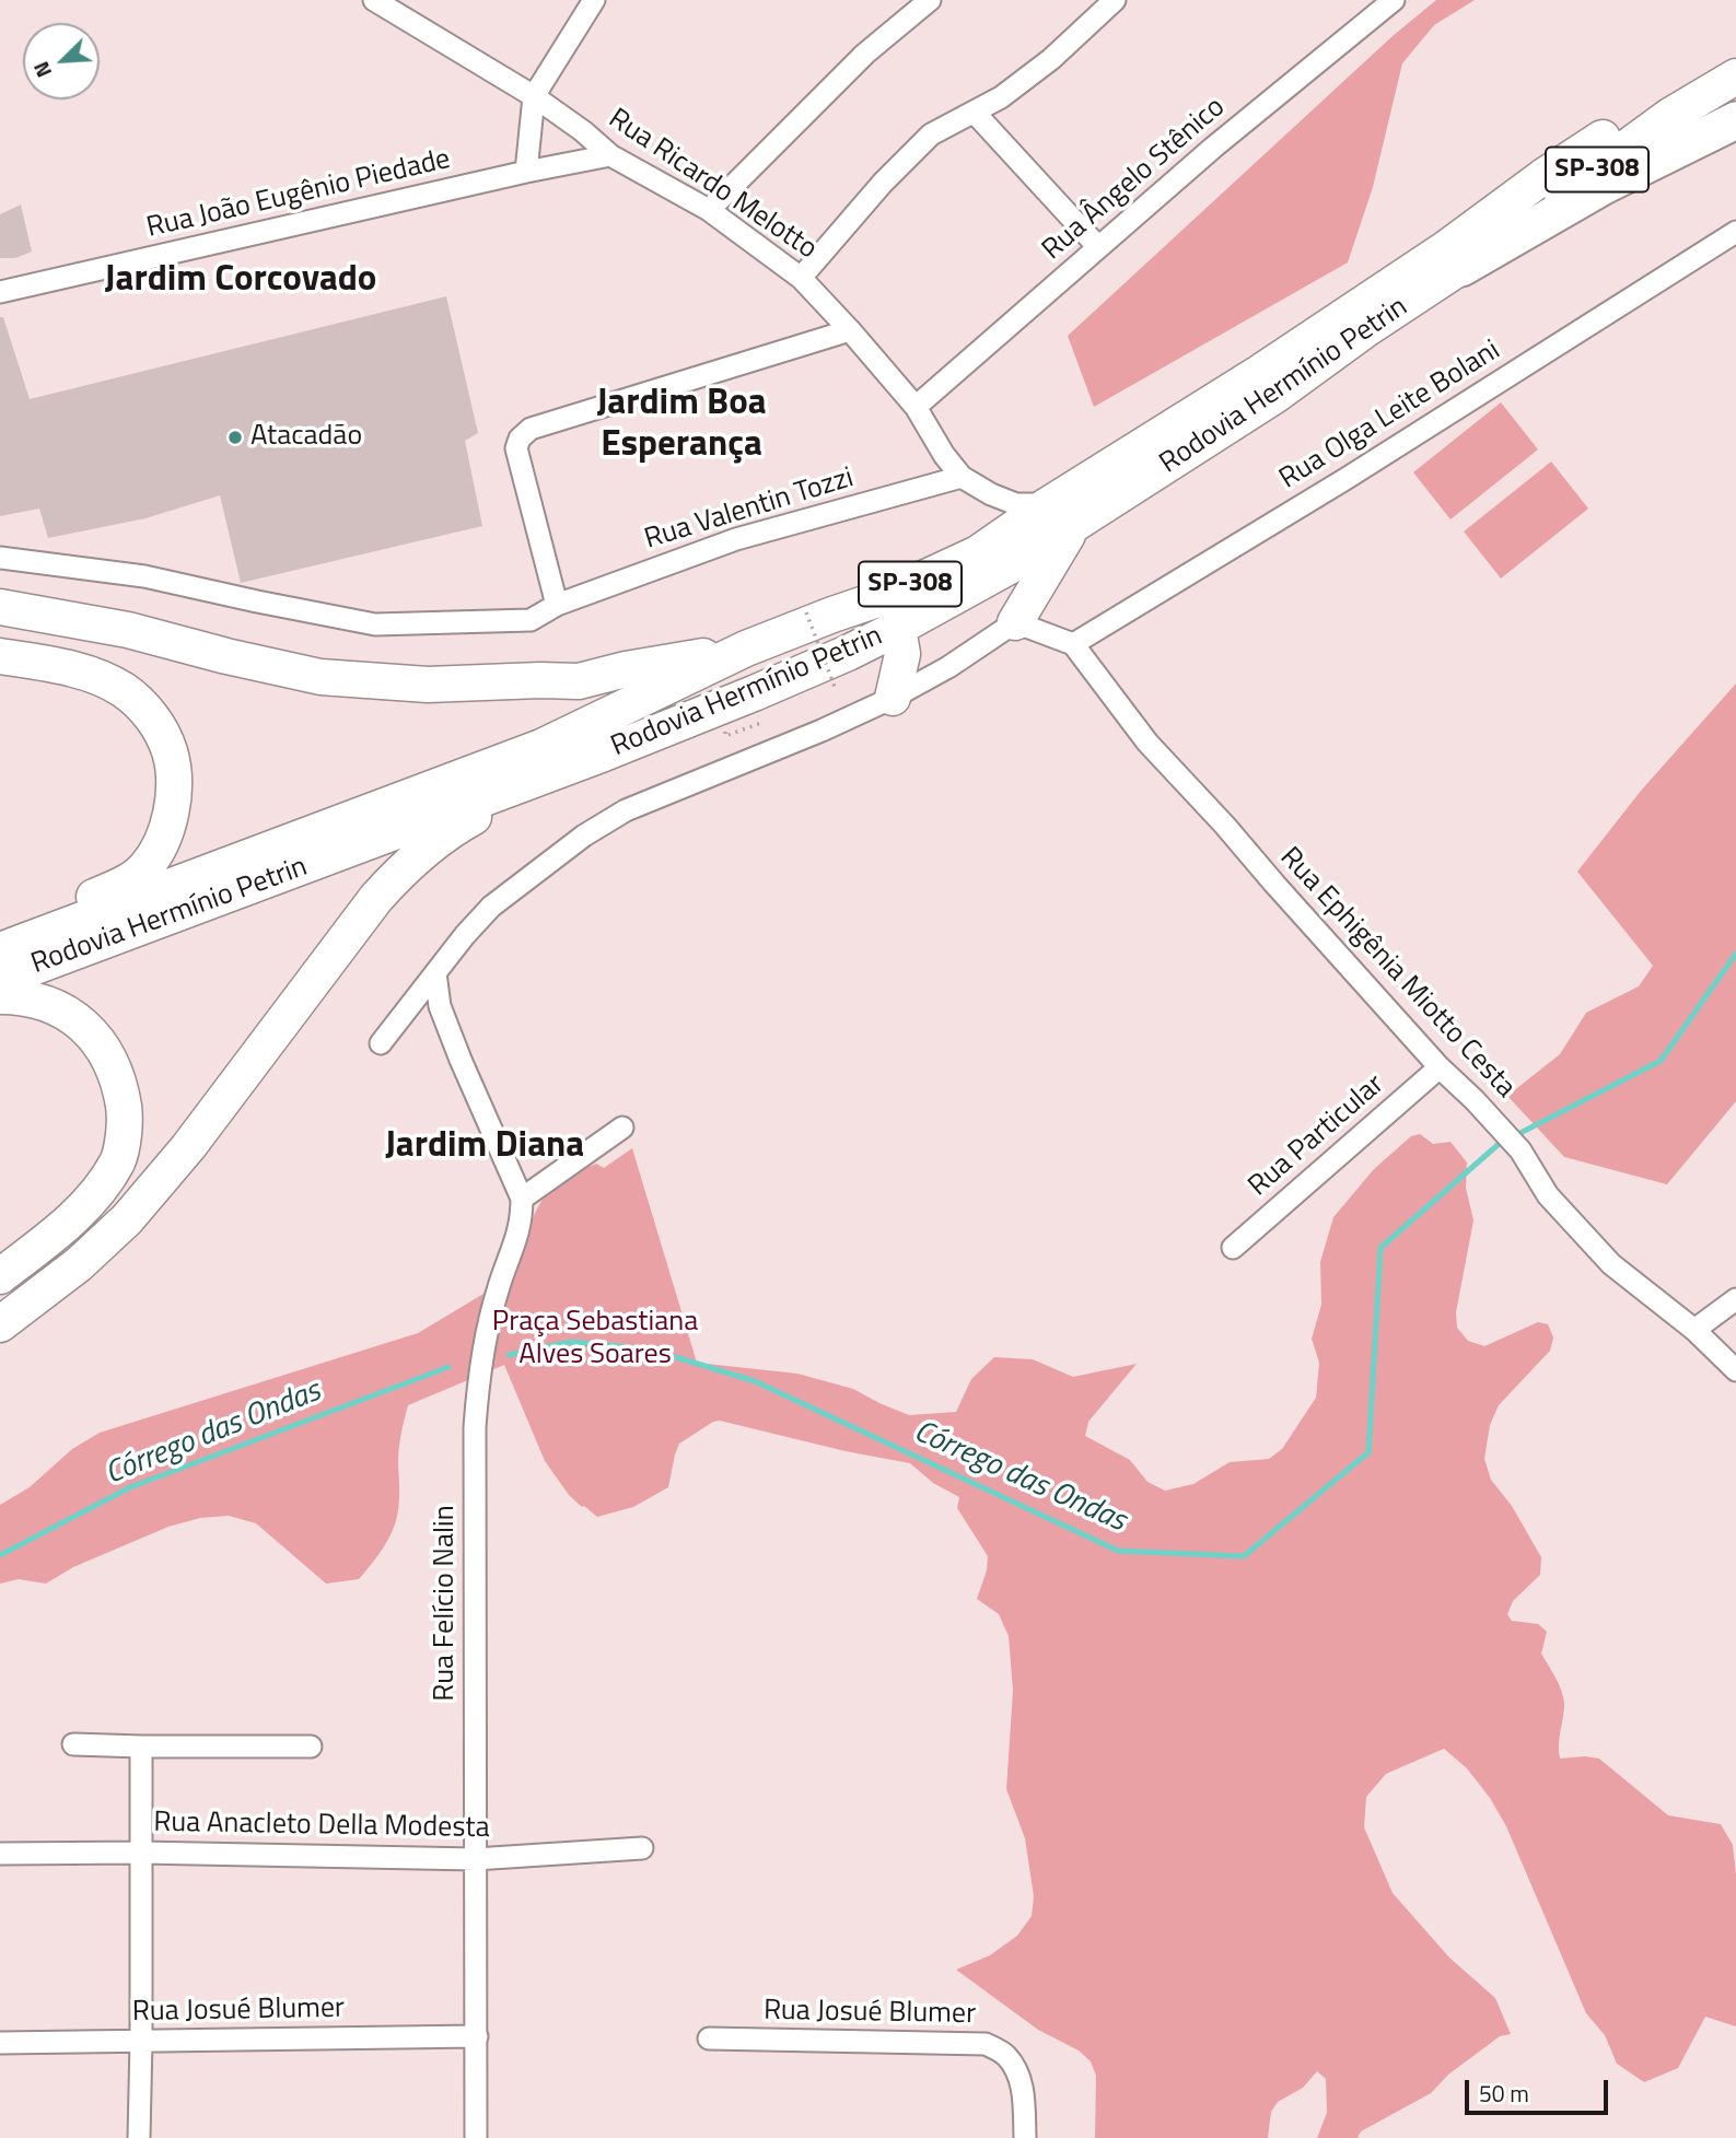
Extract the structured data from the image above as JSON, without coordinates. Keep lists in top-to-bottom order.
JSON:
{
  "streets": {
    "main road": ["SP-308", "Rodovia Hermínio Petrin"],
    "street": [
      "Rua Ângelo Stênico",
      "Rua Ricardo Melotto",
      "Rua João Eugênio Piedade",
      "Rua Olga Leite Bolani",
      "Rua Valentin Tozzi",
      "Rua Ephigênia Miotto Cesta",
      "Rua Particular",
      "Rua Felício Nalin",
      "Rua Anacleto Della Modesta",
      "Rua Josué Blumer"
    ]
  },
  "crossings": [
    ["Rua Ângelo Stênico", "Rua Ricardo Melotto"],
    ["Rua Ricardo Melotto", "Rua João Eugênio Piedade"],
    ["Rua Ricardo Melotto", "Rodovia Hermínio Petrin"],
    ["Rua Ricardo Melotto", "Rua Valentin Tozzi"],
    ["Rua Olga Leite Bolani", "Rua Ephigênia Miotto Cesta"],
    ["Rua Ephigênia Miotto Cesta", "Rua Particular"],
    ["Rua Felício Nalin", "Rua Anacleto Della Modesta"],
    ["Rua Felício Nalin", "Rua Josué Blumer"]
  ],
  "districts": ["Jardim Corcovado", "Jardim Boa Esperança", "Jardim Diana"],
  "water": ["Córrego das Ondas"],
  "parks": ["Praça Sebastiana Alves Soares"],
  "places": ["Atacadão"],
  "scale_bar": "50 m",
  "north": "bottom left"
}
